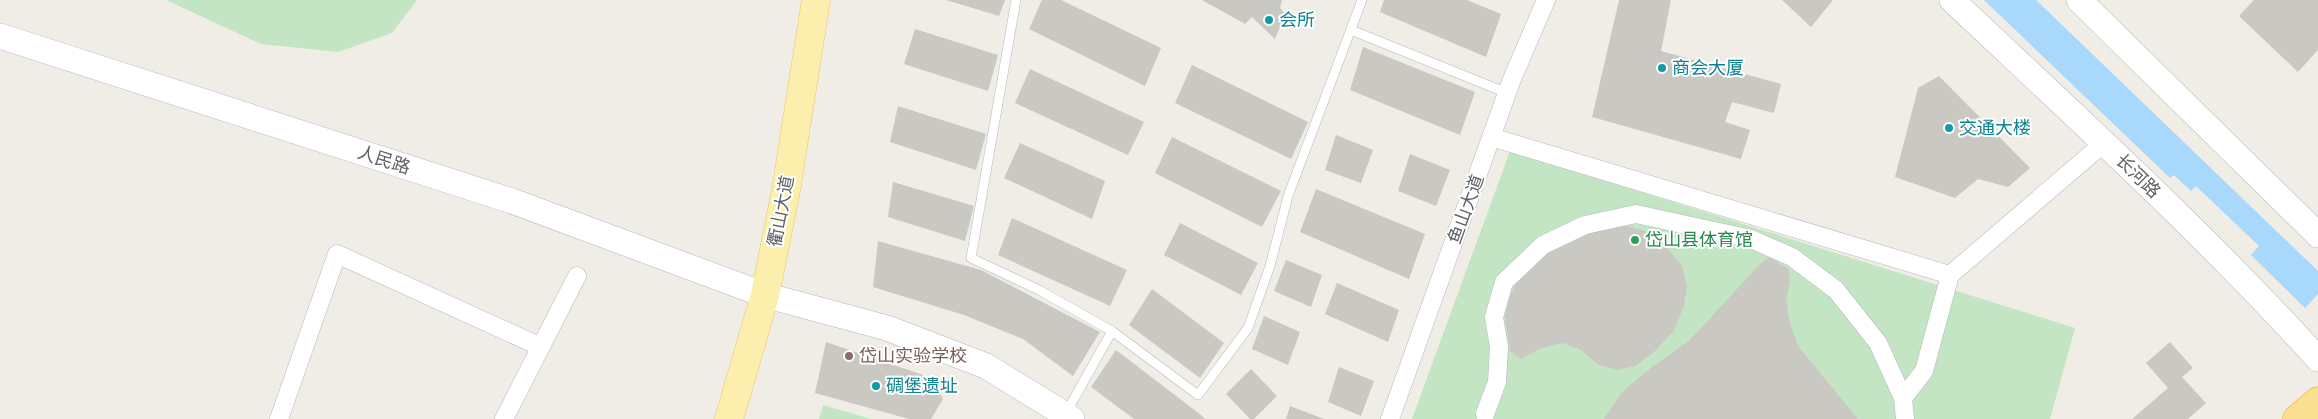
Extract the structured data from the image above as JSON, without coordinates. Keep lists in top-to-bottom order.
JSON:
{
  "streets": {
    "main road": ["衢山大道"],
    "street": ["人民路", "长河路", "鱼山大道"]
  },
  "crossings": [
    ["人民路", "衢山大道"]
  ],
  "places": [
    "会所",
    "商会大厦",
    "交通大楼",
    "岱山县体育馆",
    "岱山实验学校",
    "碉堡遗址"
  ]
}
